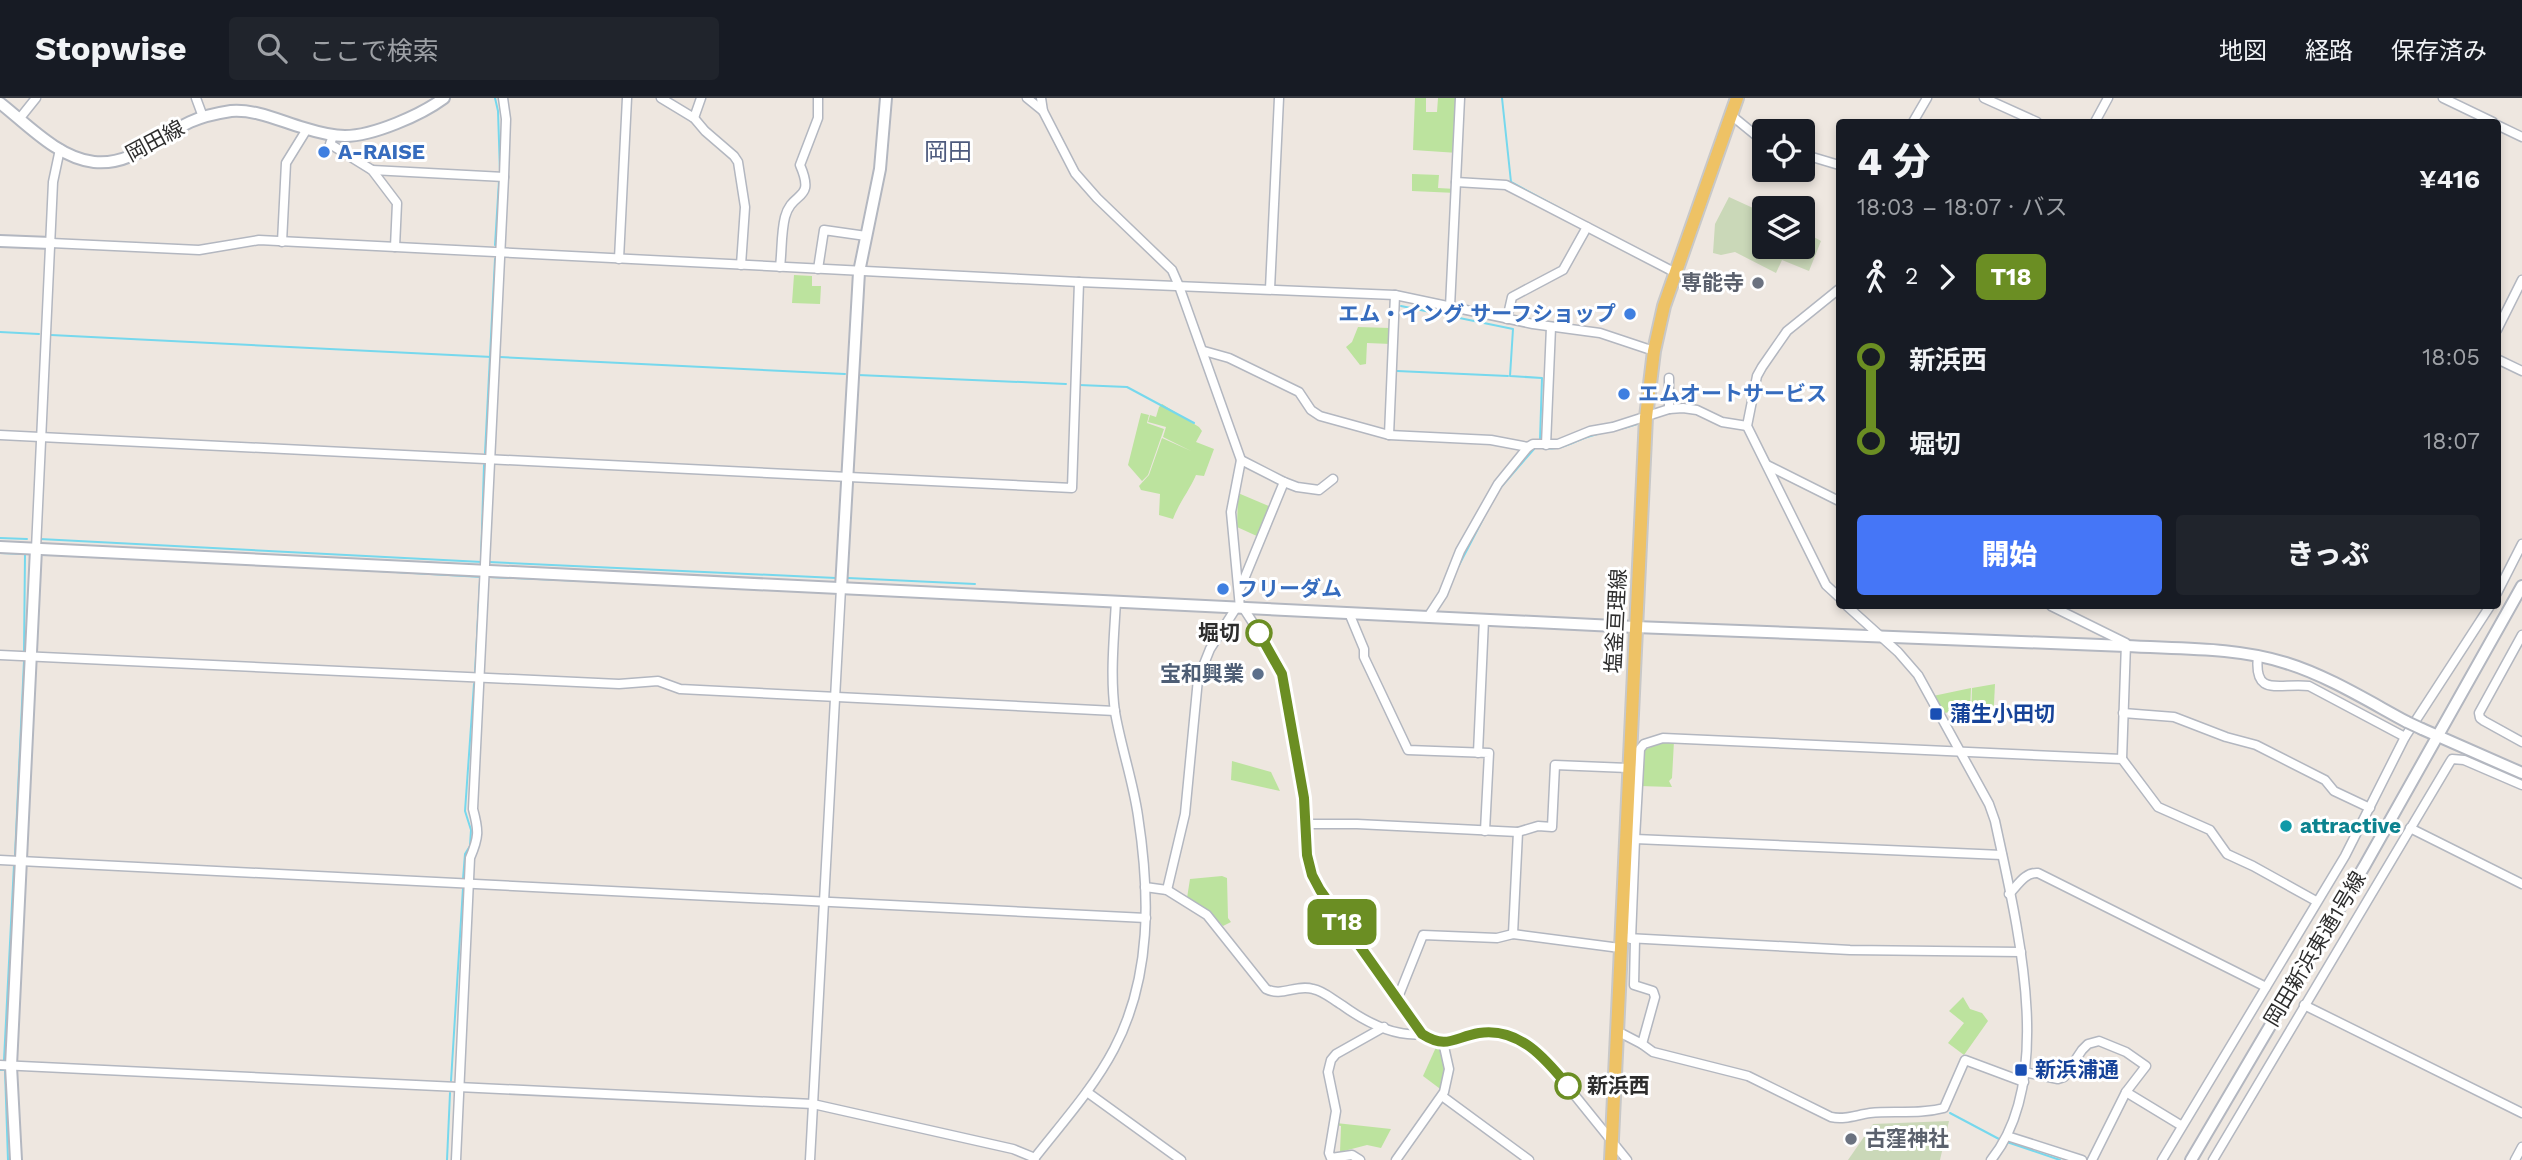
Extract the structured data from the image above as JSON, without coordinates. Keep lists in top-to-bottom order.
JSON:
{
  "streets": {
    "main road": ["塩釜亘理線"],
    "street": ["岡田線", "岡田新浜東通1号線"]
  },
  "districts": ["岡田"],
  "places": {
    "other": [
      "A-RAISE",
      "専能寺",
      "エム・イング サーフショップ",
      "エムオートサービス",
      "フリーダム",
      "堀切",
      "宝和興業",
      "attractive",
      "新浜西",
      "古窪神社"
    ],
    "transit": ["蒲生小田切", "新浜浦通"]
  },
  "lines": ["bus line T18"],
  "page": {
    "header": "Stopwise",
    "search": "ここで検索",
    "nav": ["地図", "経路", "保存済み"],
    "on_map": "T18",
    "heading": ["4 分", "18:03 – 18:07 · バス", "¥416"],
    "legs": ["2", "T18"],
    "list": [
      {
        "name": "新浜西",
        "value": "18:05"
      },
      {
        "name": "堀切",
        "value": "18:07"
      }
    ],
    "buttons": ["開始", "きっぷ"]
  }
}
